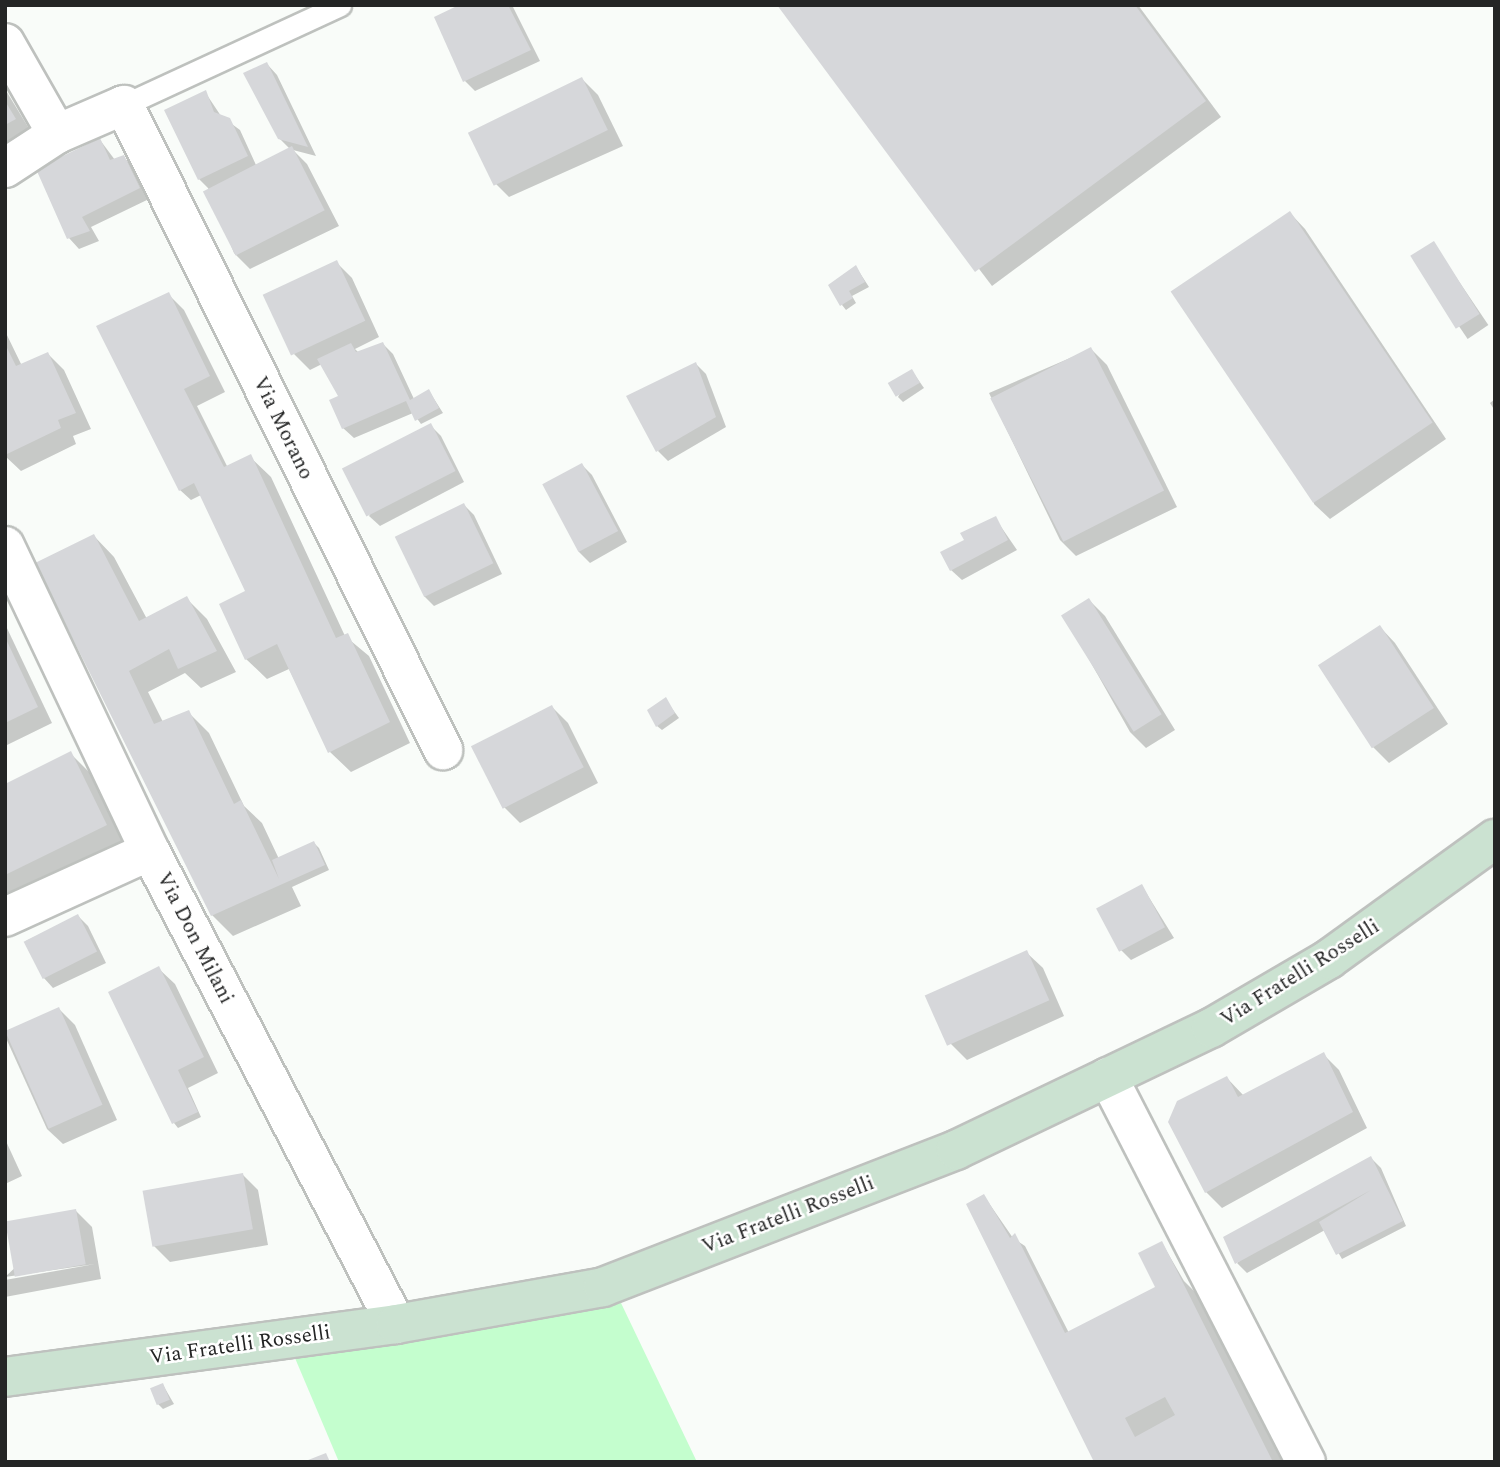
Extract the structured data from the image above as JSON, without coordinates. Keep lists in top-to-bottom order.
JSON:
{
  "streets": {
    "main road": ["Via Fratelli Rosselli"],
    "street": ["Via Morano", "Via Don Milani"]
  },
  "crossings": [
    ["Via Don Milani", "Via Fratelli Rosselli"]
  ]
}
